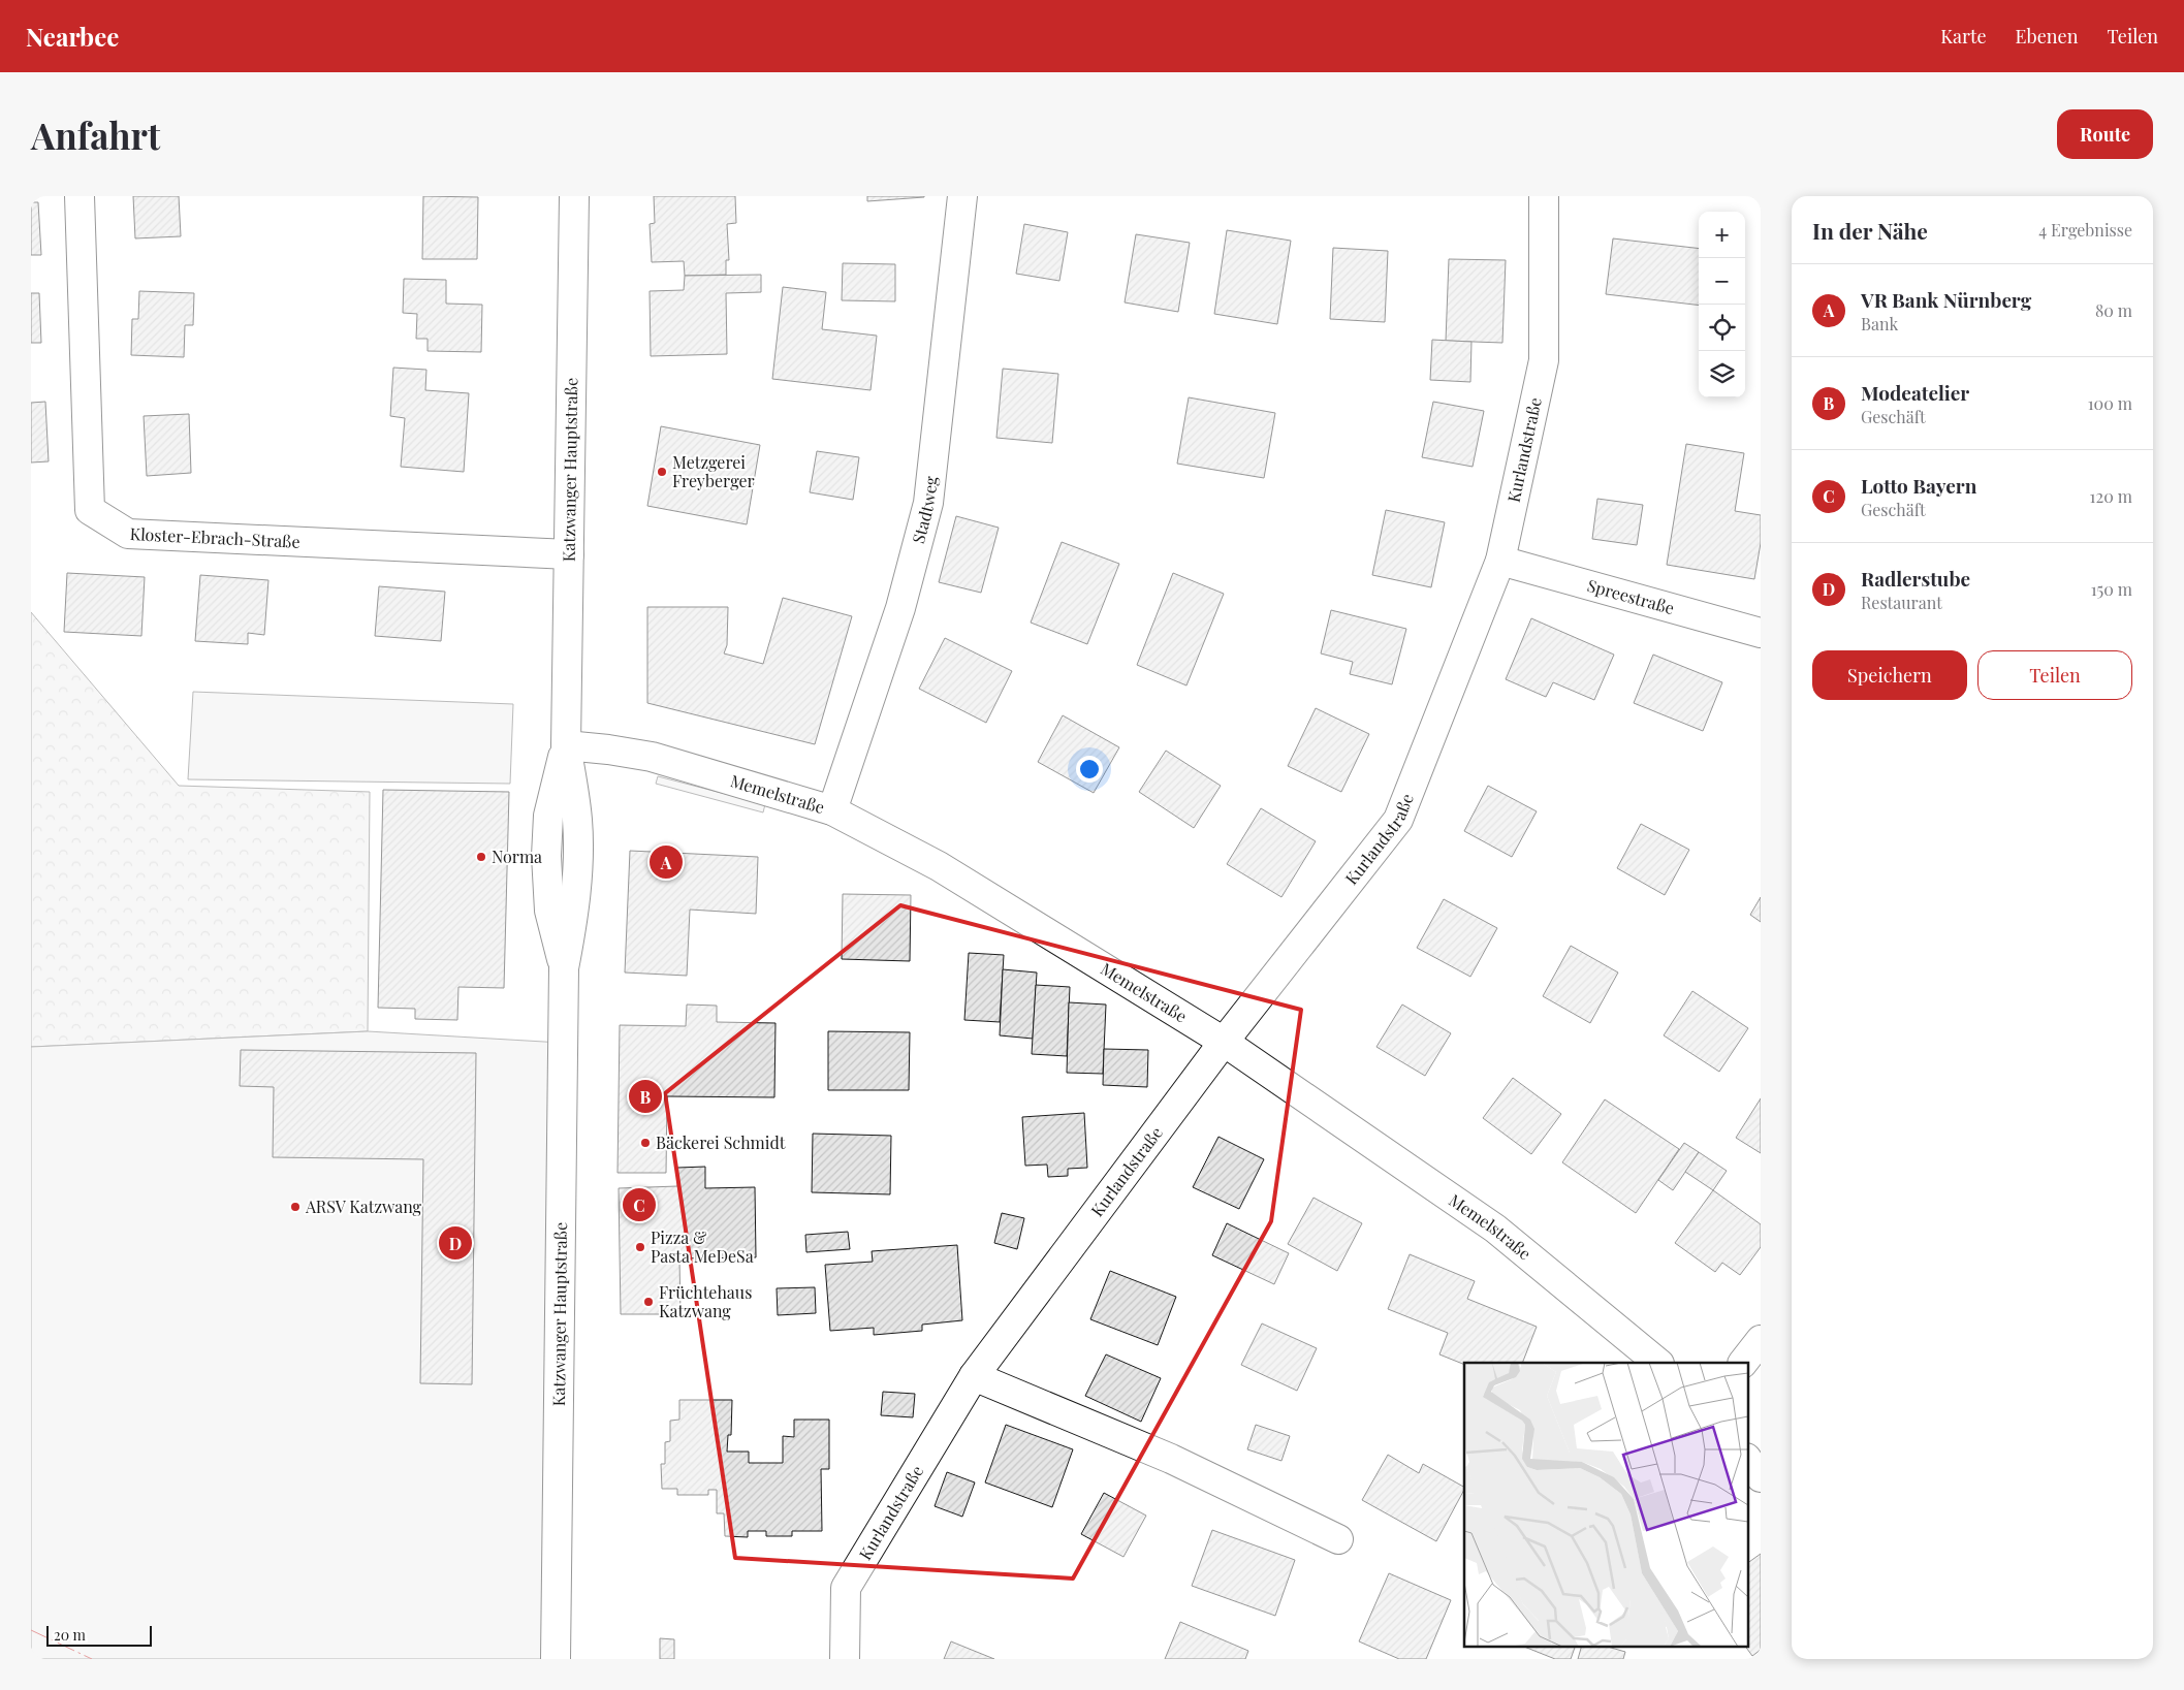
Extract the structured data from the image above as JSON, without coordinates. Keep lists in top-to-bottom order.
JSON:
{
  "streets": {
    "street": [
      "Kurlandstraße",
      "Katzwanger Hauptstraße",
      "Stadtweg",
      "Kloster-Ebrach-Straße",
      "Spreestraße",
      "Memelstraße"
    ]
  },
  "crossings": [
    ["Kurlandstraße", "Spreestraße"],
    ["Kurlandstraße", "Memelstraße"],
    ["Katzwanger Hauptstraße", "Kloster-Ebrach-Straße"],
    ["Katzwanger Hauptstraße", "Memelstraße"],
    ["Stadtweg", "Memelstraße"]
  ],
  "places": [
    "Metzgerei Freyberger",
    "Norma",
    "Bäckerei Schmidt",
    "ARSV Katzwang",
    "Pizza & Pasta MeDeSa",
    "Früchtehaus Katzwang"
  ],
  "scale_bar": "20 m",
  "page": {
    "header": "Nearbee",
    "nav": ["Karte", "Ebenen", "Teilen"],
    "buttons": [
      "Route",
      ["Speichern", "Teilen"]
    ],
    "title": "Anfahrt",
    "heading": ["In der Nähe", "4 Ergebnisse"],
    "map_buttons": ["+", "−"],
    "list": [
      {
        "mark": "A",
        "name": "VR Bank Nürnberg",
        "note": "Bank",
        "value": "80 m"
      },
      {
        "mark": "B",
        "name": "Modeatelier",
        "note": "Geschäft",
        "value": "100 m"
      },
      {
        "mark": "C",
        "name": "Lotto Bayern",
        "note": "Geschäft",
        "value": "120 m"
      },
      {
        "mark": "D",
        "name": "Radlerstube",
        "note": "Restaurant",
        "value": "150 m"
      }
    ],
    "pins": [
      "A",
      "B",
      "C",
      "D"
    ],
    "scale": "20 m"
  }
}
